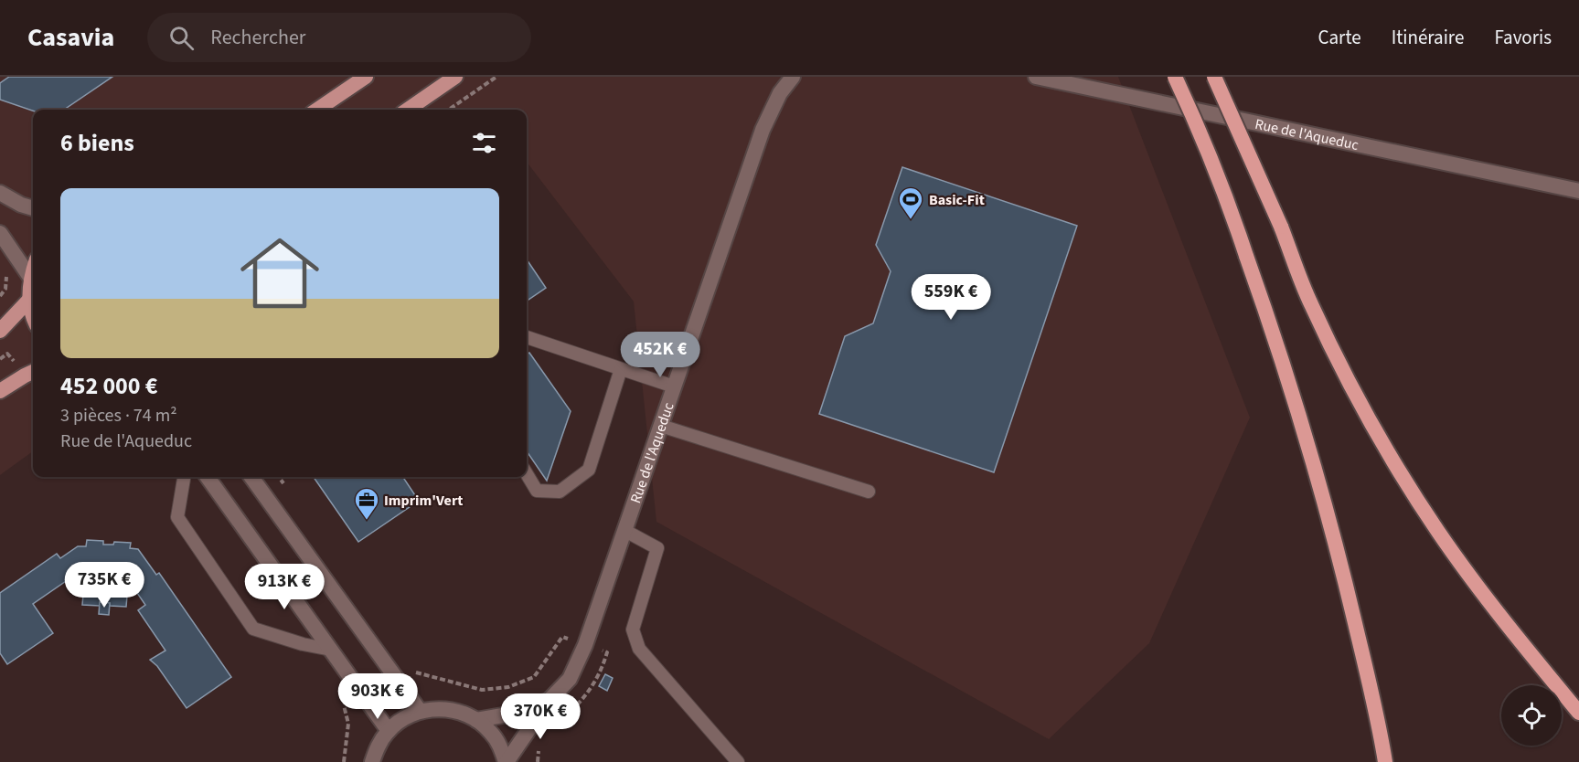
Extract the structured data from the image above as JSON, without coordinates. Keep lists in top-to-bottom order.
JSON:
{
  "streets": {
    "street": ["Rue de l'Aqueduc"]
  },
  "places": {
    "sports": ["Basic-Fit"],
    "office": ["Imprim'Vert"]
  },
  "page": {
    "header": "Casavia",
    "search": "Rechercher",
    "nav": ["Carte", "Itinéraire", "Favoris"],
    "heading": "6 biens",
    "list": [
      {
        "name": "452 000 €",
        "note": "3 pièces · 74 m² · Rue de l'Aqueduc"
      }
    ],
    "price": [
      "559K €",
      "452K €",
      "735K €",
      "913K €",
      "903K €",
      "370K €"
    ]
  }
}
